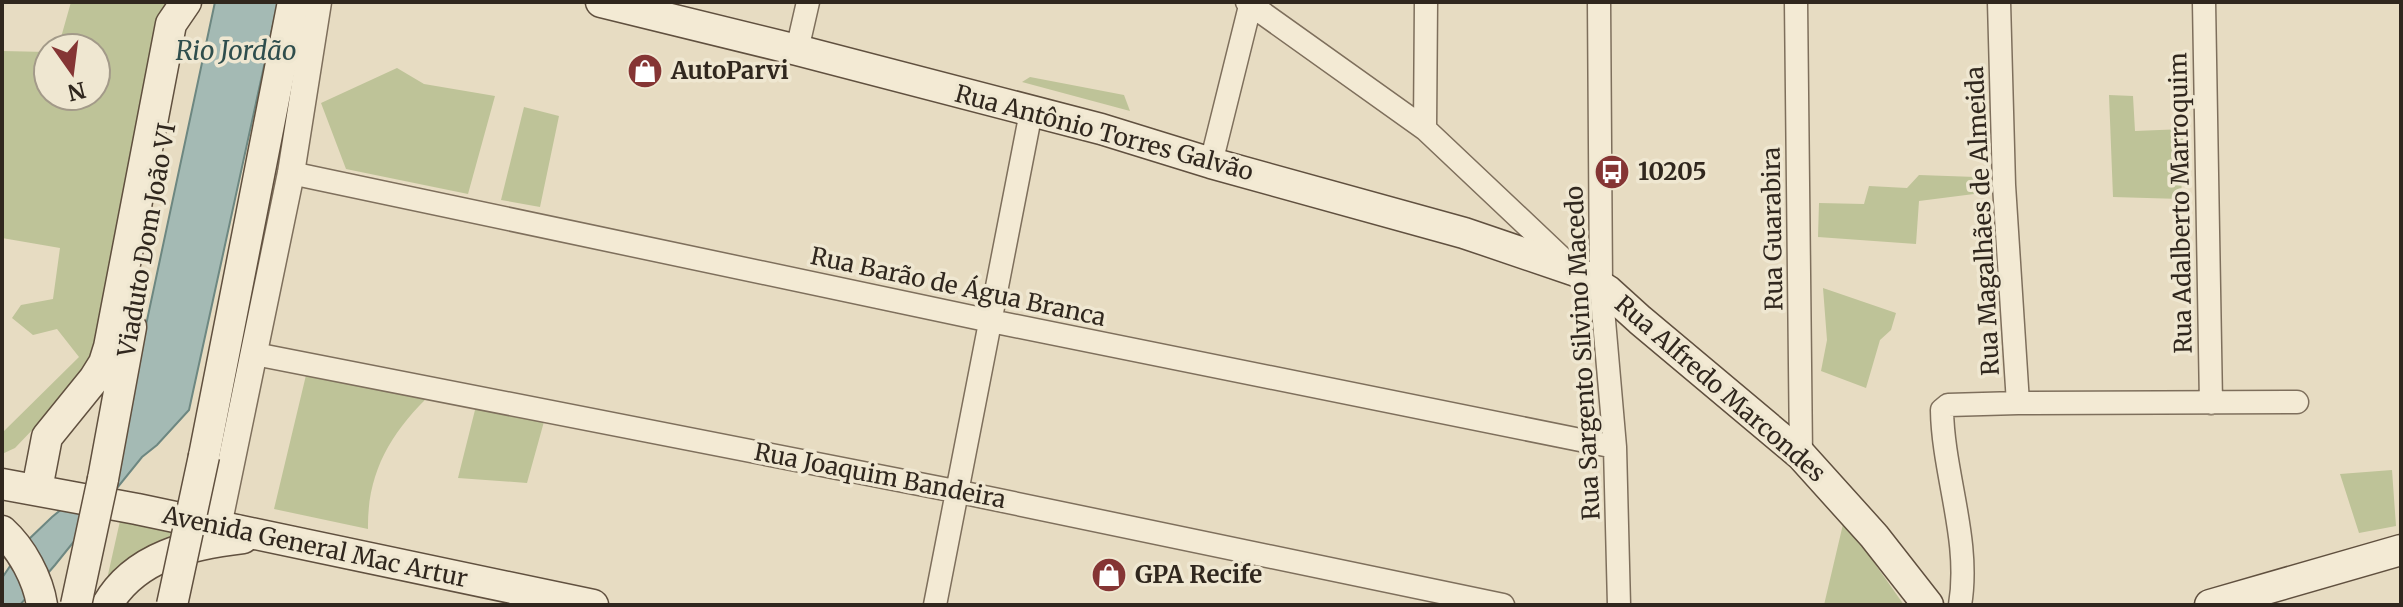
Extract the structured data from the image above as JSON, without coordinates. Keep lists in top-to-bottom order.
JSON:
{
  "streets": {
    "main road": [
      "Rua Antônio Torres Galvão",
      "Viaduto Dom João VI",
      "Rua Alfredo Marcondes",
      "Avenida General Mac Artur"
    ],
    "street": [
      "Rua Adalberto Marroquim",
      "Rua Magalhães de Almeida",
      "Rua Guarabira",
      "Rua Barão de Água Branca",
      "Rua Sargento Silvino Macedo",
      "Rua Joaquim Bandeira"
    ]
  },
  "crossings": [
    ["Rua Antônio Torres Galvão", "Rua Sargento Silvino Macedo"],
    ["Rua Antônio Torres Galvão", "Rua Alfredo Marcondes"],
    ["Rua Guarabira", "Rua Alfredo Marcondes"],
    ["Rua Barão de Água Branca", "Rua Sargento Silvino Macedo"],
    ["Rua Sargento Silvino Macedo", "Rua Alfredo Marcondes"]
  ],
  "water": ["Rio Jordão"],
  "places": {
    "shop": ["AutoParvi", "GPA Recife"],
    "bus stop": ["10205"]
  },
  "north": "bottom"
}
